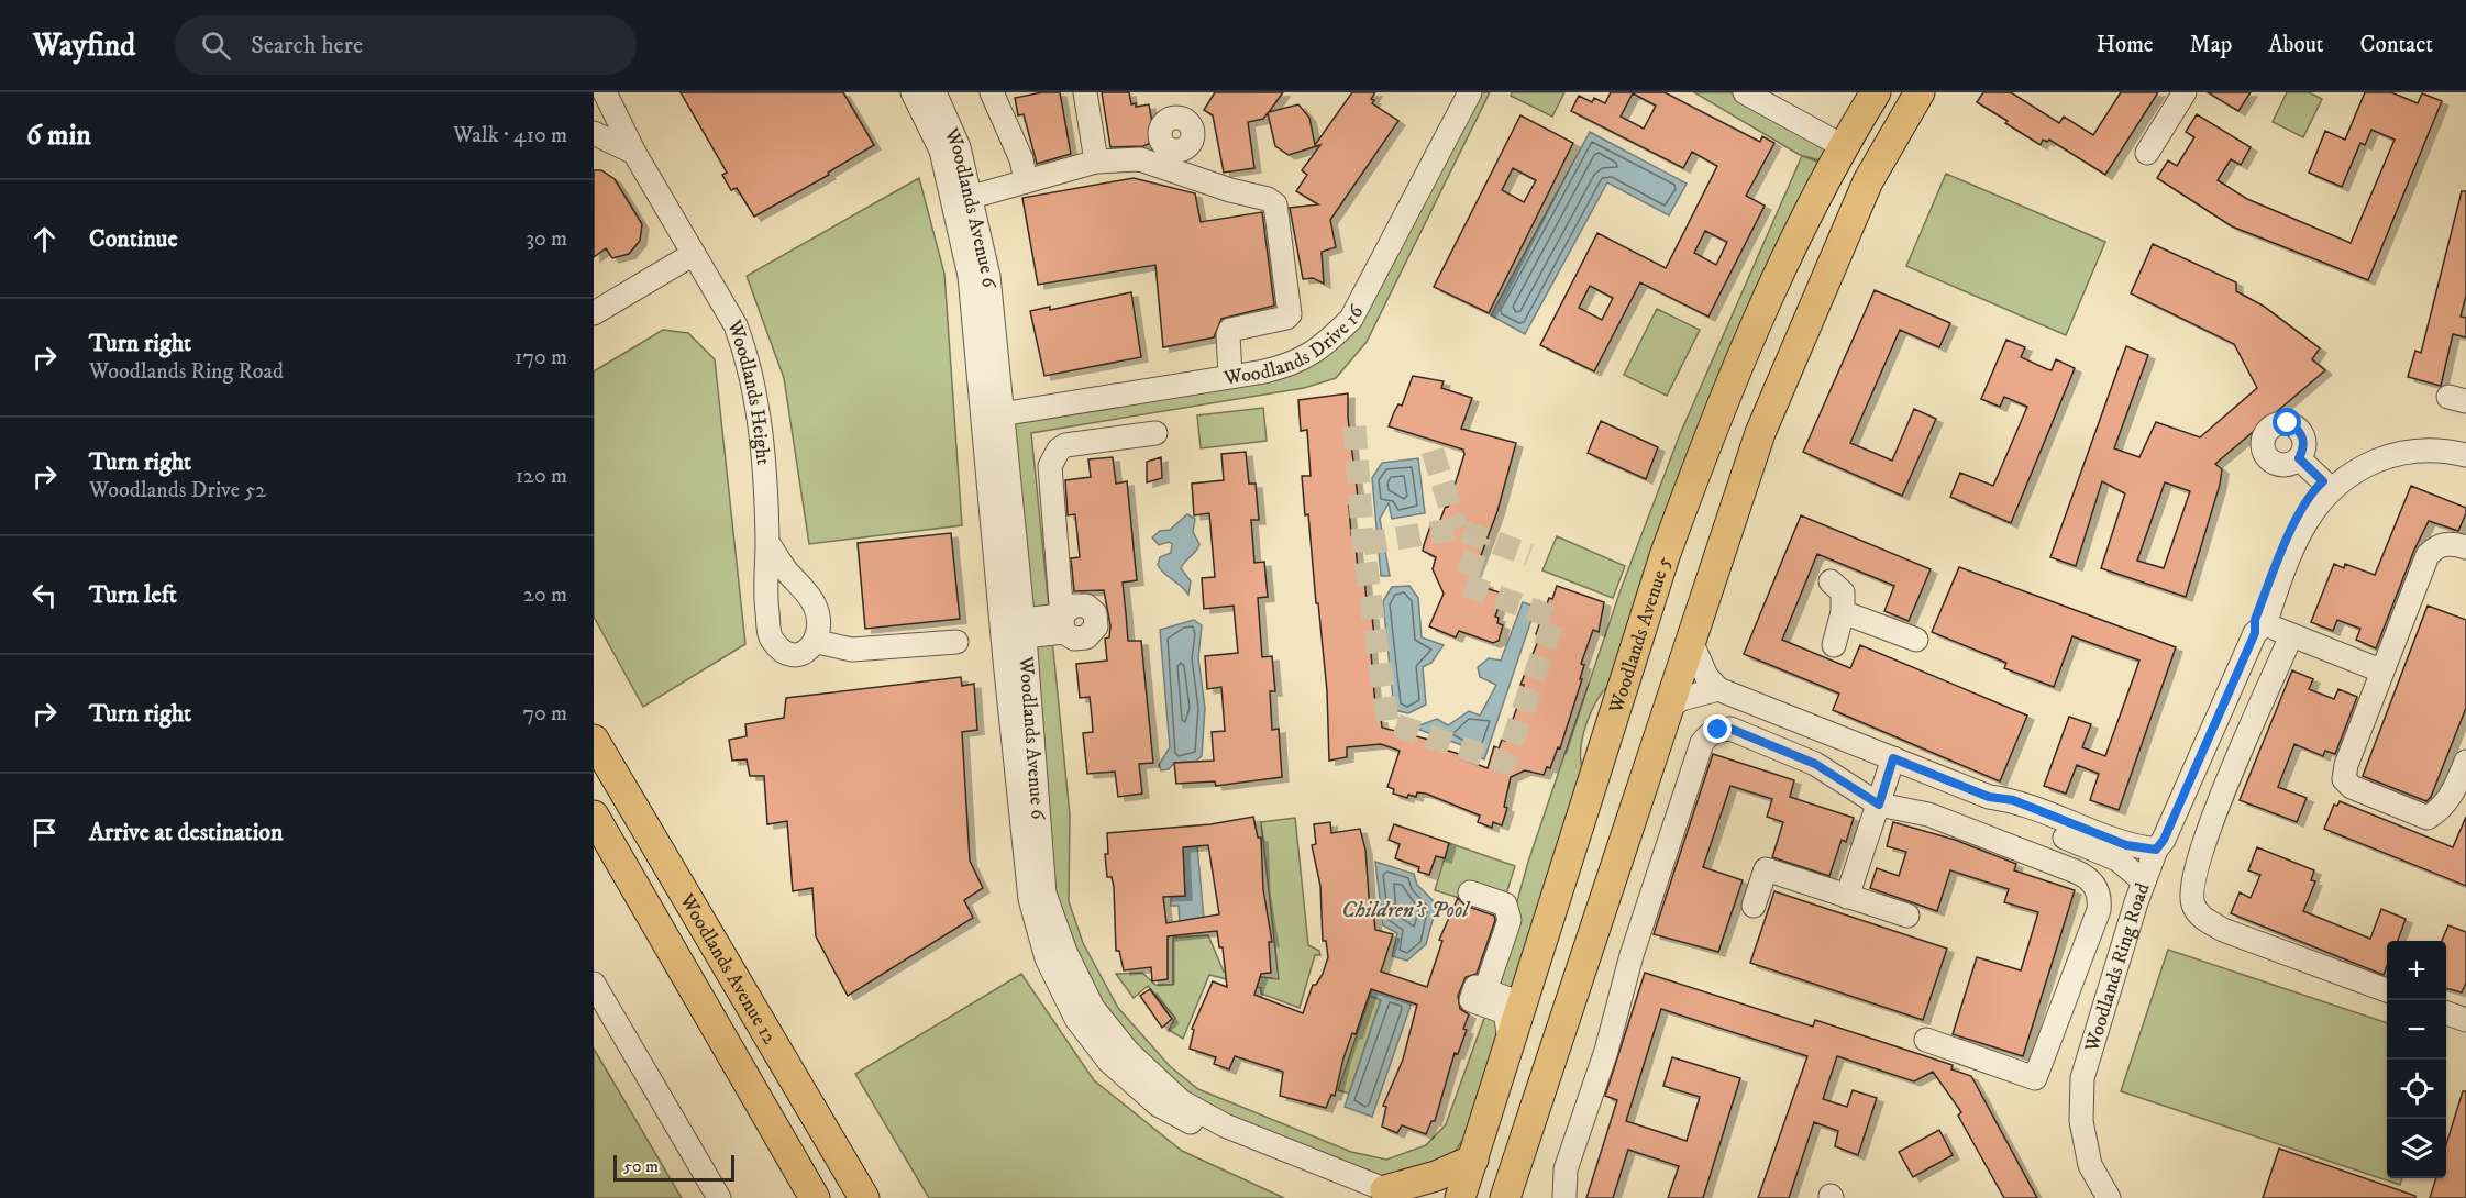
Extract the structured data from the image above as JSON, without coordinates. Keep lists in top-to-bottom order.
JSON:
{
  "streets": {
    "main road": ["Woodlands Avenue 5", "Woodlands Avenue 12"],
    "street": [
      "Woodlands Avenue 6",
      "Woodlands Drive 16",
      "Woodlands Height",
      "Woodlands Ring Road"
    ]
  },
  "crossings": [
    ["Woodlands Avenue 6", "Woodlands Drive 16"]
  ],
  "water": ["Children's Pool"],
  "scale_bar": "50 m",
  "page": {
    "header": "Wayfind",
    "search": "Search here",
    "nav": [
      "Home",
      "Map",
      "About",
      "Contact"
    ],
    "heading": ["6 min", "Walk · 410 m"],
    "list": [
      ["Continue", "30 m"],
      ["Turn right", "Woodlands Ring Road", "170 m"],
      ["Turn right", "Woodlands Drive 52", "120 m"],
      ["Turn left", "20 m"],
      ["Turn right", "70 m"],
      "Arrive at destination"
    ],
    "map_buttons": ["+", "−"],
    "scale": "50 m"
  }
}
